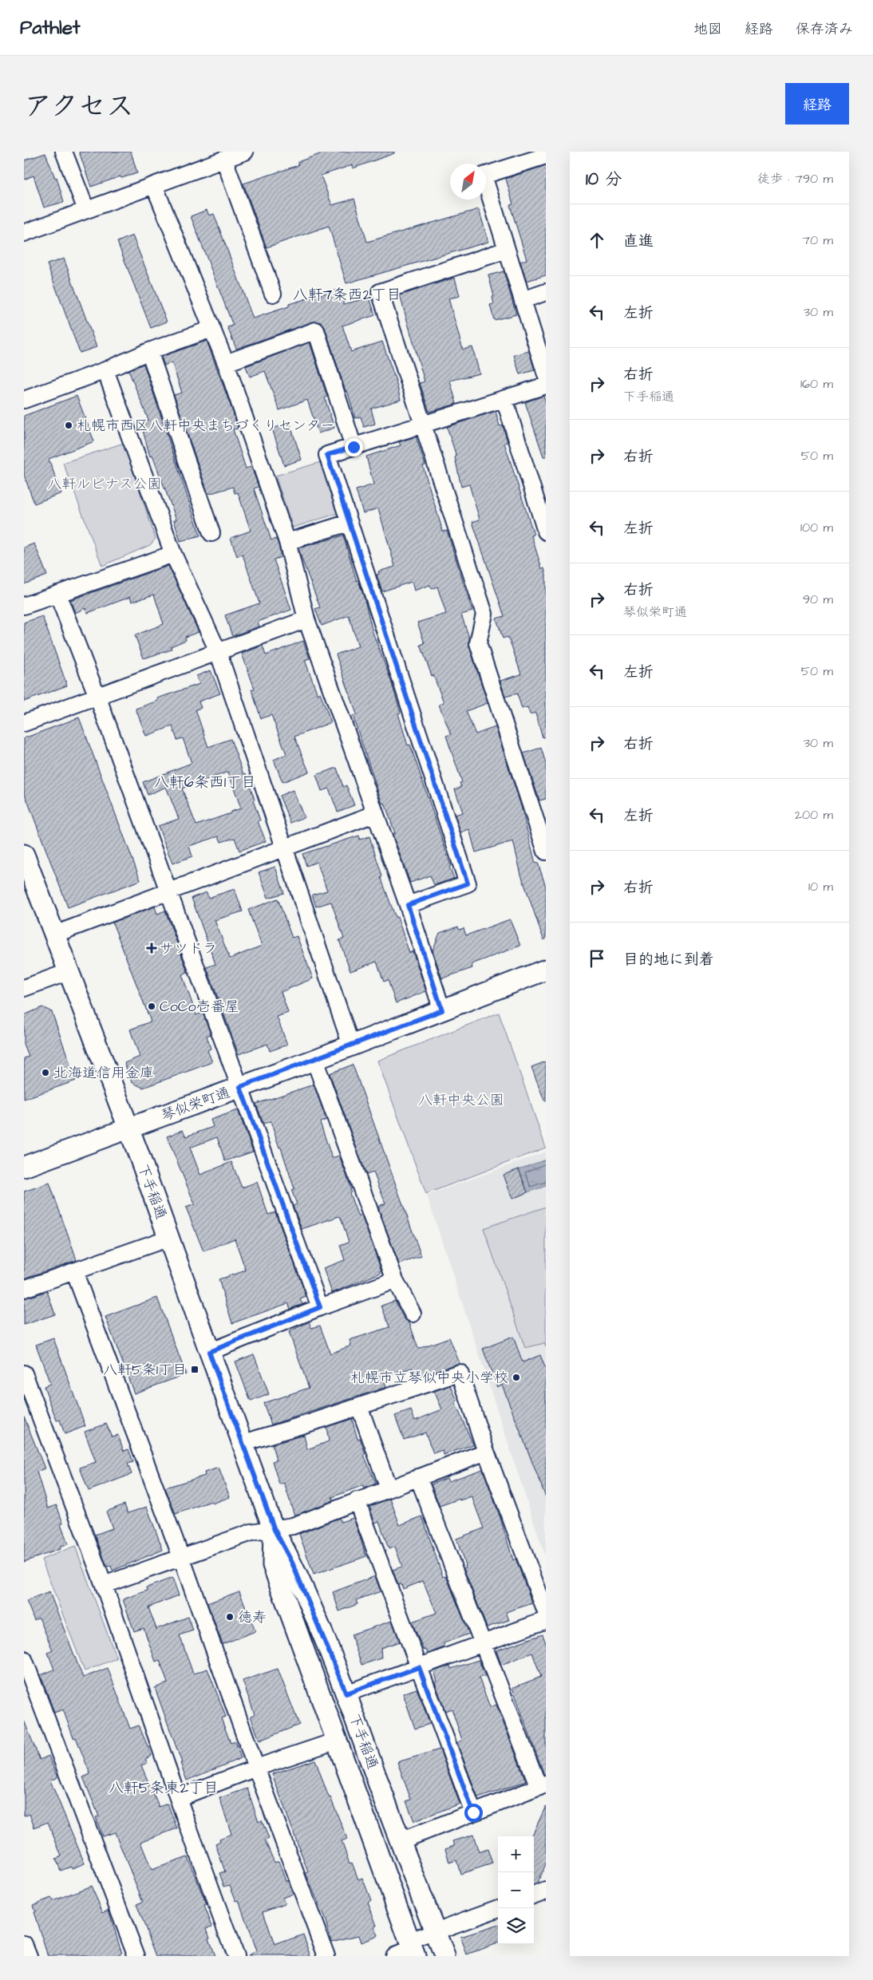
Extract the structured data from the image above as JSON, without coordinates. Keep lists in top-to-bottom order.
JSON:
{
  "streets": {
    "main road": ["琴似栄町通", "下手稲通"]
  },
  "crossings": [
    ["琴似栄町通", "下手稲通"]
  ],
  "districts": ["八軒7条西2丁目", "八軒6条西1丁目", "八軒5条東2丁目"],
  "parks": ["八軒ルピナス公園", "八軒中央公園"],
  "places": {
    "other": [
      "札幌市西区八軒中央まちづくりセンター",
      "CoCo壱番屋",
      "北海道信用金庫",
      "札幌市立琴似中央小学校",
      "徳寿"
    ],
    "health": ["サツドラ"],
    "transit": ["八軒5条1丁目"]
  },
  "north": "top right",
  "page": {
    "header": "Pathlet",
    "nav": ["地図", "経路", "保存済み"],
    "title": "アクセス",
    "buttons": "経路",
    "heading": ["10 分", "徒歩 · 790 m"],
    "list": [
      ["直進", "70 m"],
      ["左折", "30 m"],
      ["右折", "下手稲通", "160 m"],
      ["右折", "50 m"],
      ["左折", "100 m"],
      ["右折", "琴似栄町通", "90 m"],
      ["左折", "50 m"],
      ["右折", "30 m"],
      ["左折", "200 m"],
      ["右折", "10 m"],
      "目的地に到着"
    ],
    "map_buttons": ["+", "−"]
  }
}
